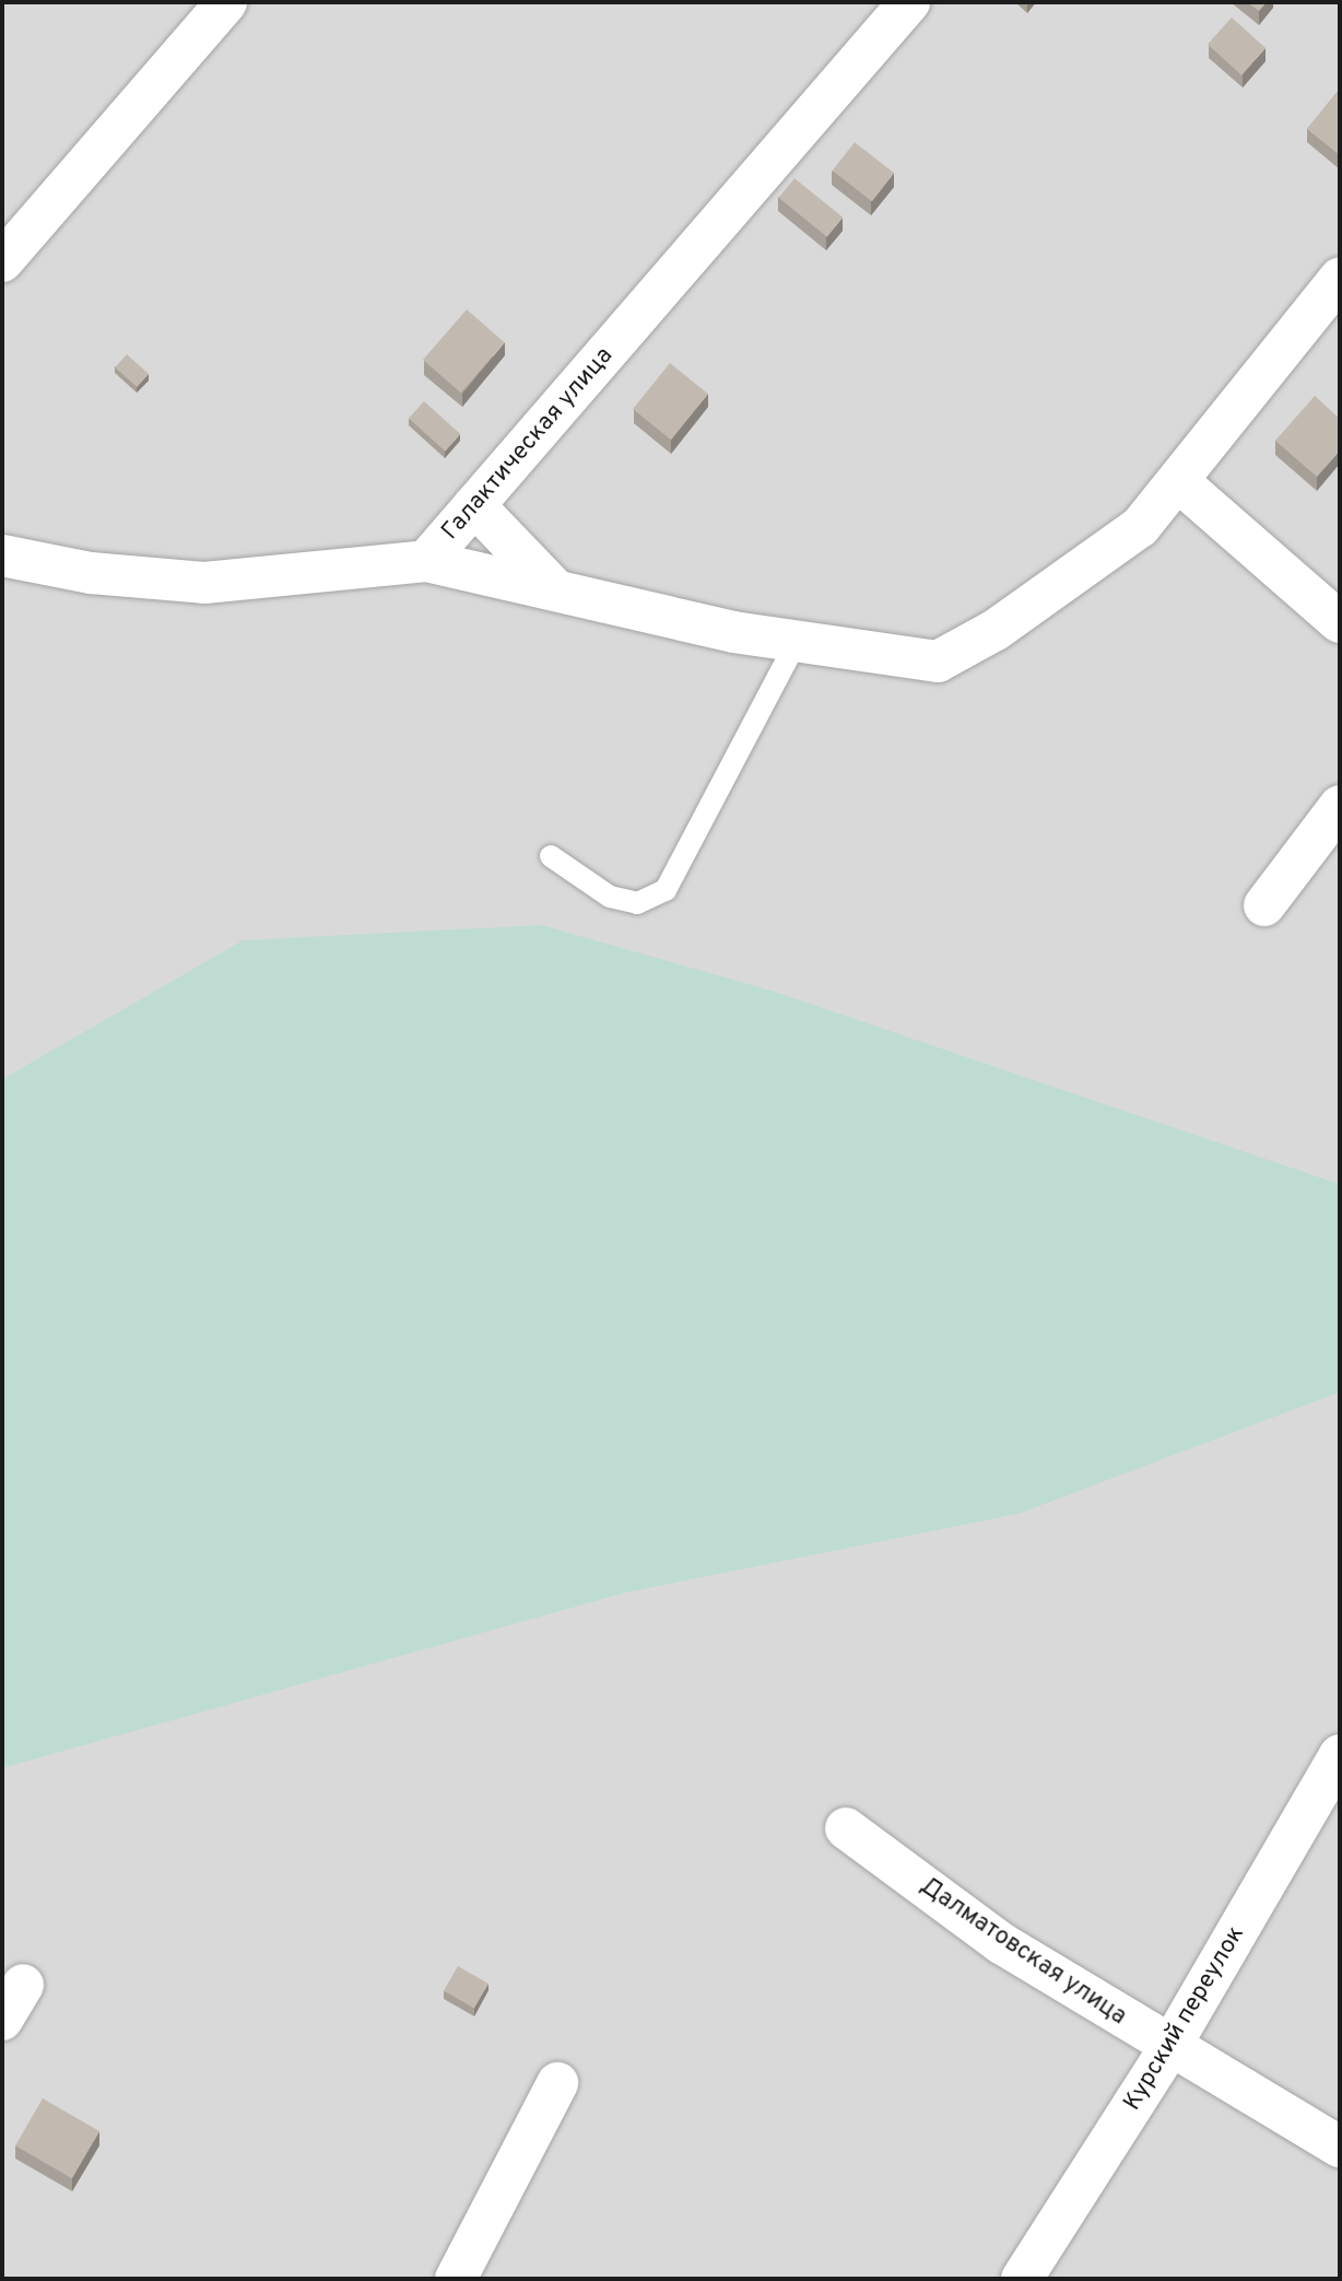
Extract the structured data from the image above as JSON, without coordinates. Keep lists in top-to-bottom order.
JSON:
{
  "streets": {
    "street": ["Галактическая улица", "Далматовская улица", "Курский переулок"]
  },
  "crossings": [
    ["Далматовская улица", "Курский переулок"]
  ]
}
